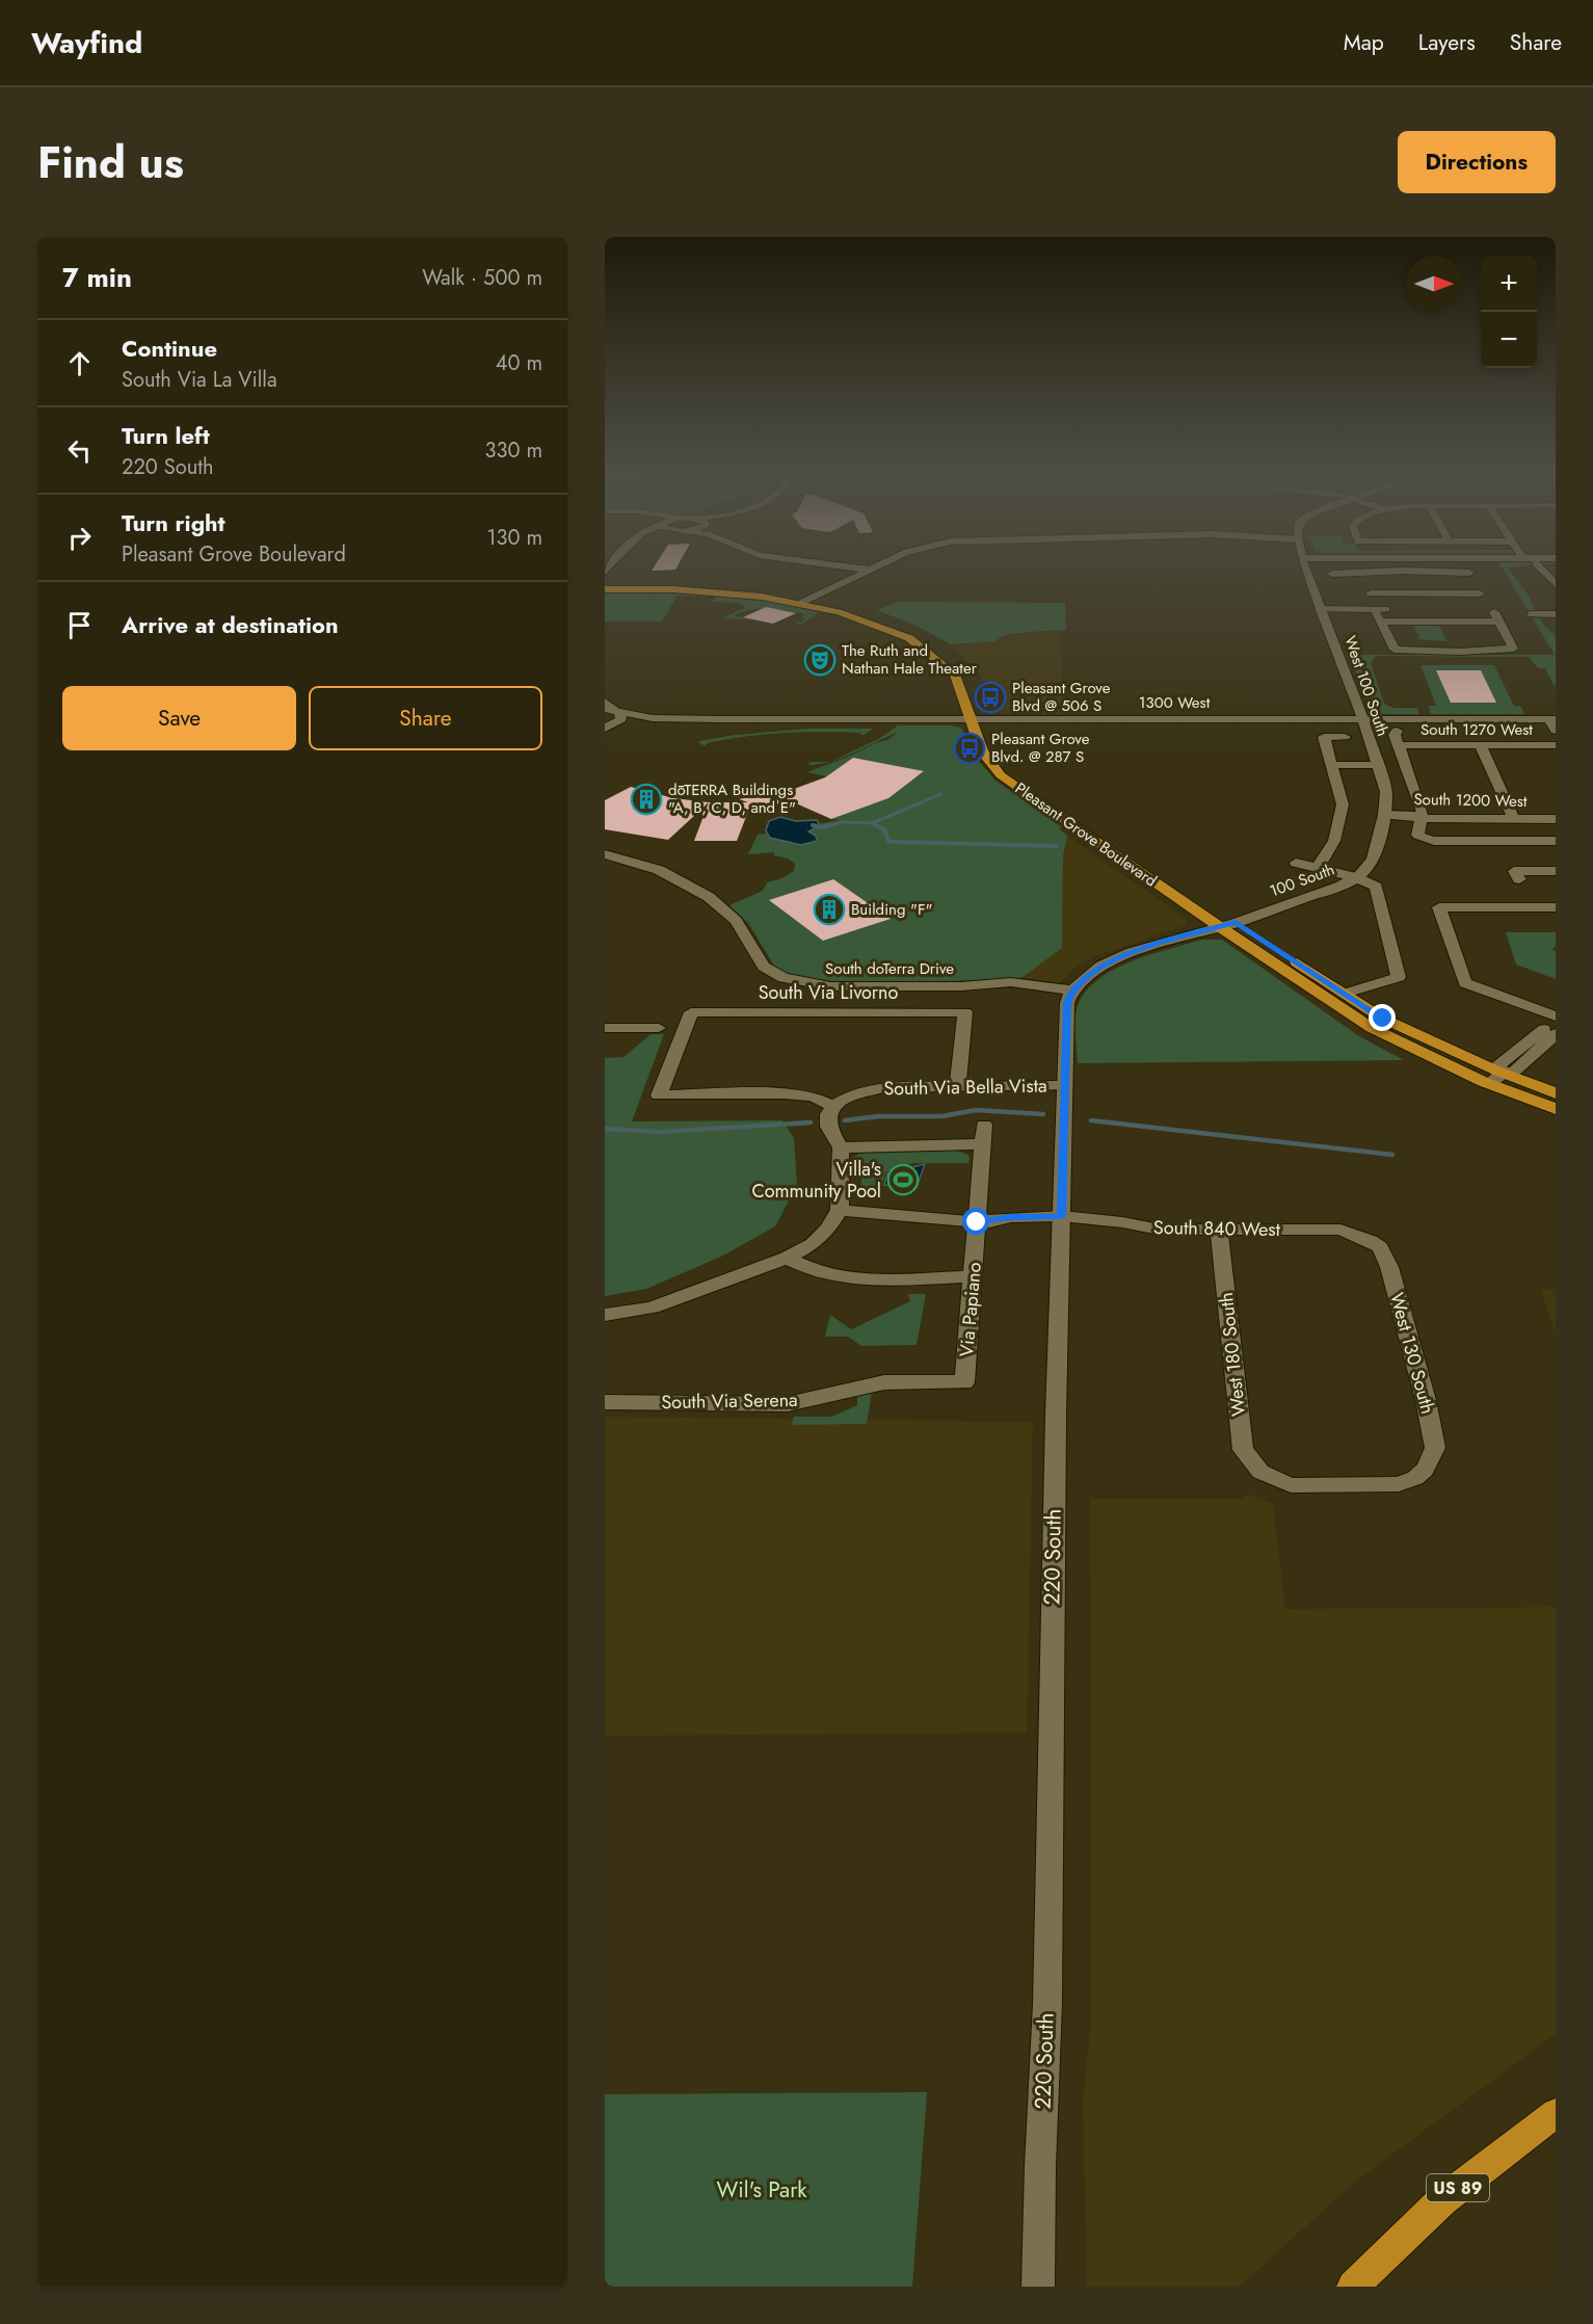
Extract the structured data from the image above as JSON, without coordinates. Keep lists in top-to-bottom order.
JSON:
{
  "streets": {
    "main road": ["Pleasant Grove Boulevard", "US 89"],
    "street": [
      "West 100 South",
      "1300 West",
      "South 1270 West",
      "South 1200 West",
      "100 South",
      "South doTerra Drive",
      "South Via Livorno",
      "South Via Bella Vista",
      "South 840 West",
      "Via Papiano",
      "West 130 South",
      "West 180 South",
      "South Via Serena",
      "220 South"
    ]
  },
  "crossings": [
    ["West 100 South", "1300 West"],
    ["West 100 South", "South 1200 West"],
    ["West 100 South", "100 South"],
    ["1300 West", "Pleasant Grove Boulevard"],
    ["South 1200 West", "100 South"],
    ["Pleasant Grove Boulevard", "100 South"],
    ["South doTerra Drive", "220 South"],
    ["South Via Livorno", "South Via Bella Vista"],
    ["South Via Bella Vista", "220 South"],
    ["South 840 West", "Via Papiano"],
    ["South 840 West", "West 130 South"],
    ["South 840 West", "West 180 South"],
    ["South 840 West", "220 South"],
    ["Via Papiano", "South Via Serena"],
    ["West 130 South", "West 180 South"]
  ],
  "parks": ["Wil's Park"],
  "places": {
    "theatre": ["The Ruth and Nathan Hale Theater"],
    "bus stop": ["Pleasant Grove Blvd @ 506 S", "Pleasant Grove Blvd. @ 287 S"],
    "building": ["dōTERRA Buildings \"A, B, C, D, and E\"", "Building \"F\""],
    "sports": ["Villa's Community Pool"]
  },
  "north": "right",
  "page": {
    "header": "Wayfind",
    "nav": ["Map", "Layers", "Share"],
    "title": "Find us",
    "buttons": [
      "Directions",
      ["Save", "Share"]
    ],
    "heading": ["7 min", "Walk · 500 m"],
    "map_buttons": ["+", "−"],
    "list": [
      ["Continue", "South Via La Villa", "40 m"],
      ["Turn left", "220 South", "330 m"],
      ["Turn right", "Pleasant Grove Boulevard", "130 m"],
      "Arrive at destination"
    ]
  }
}
